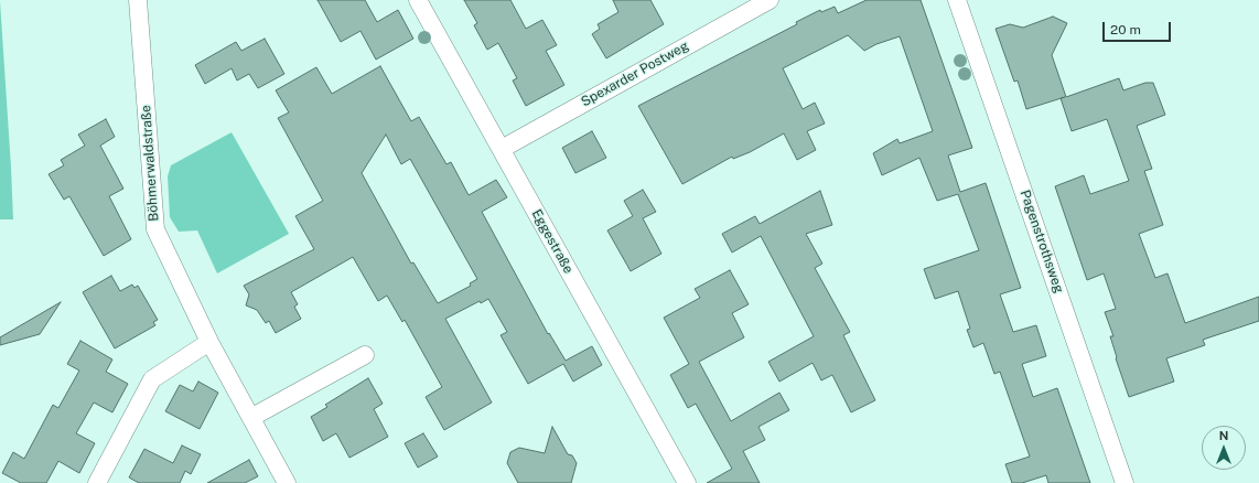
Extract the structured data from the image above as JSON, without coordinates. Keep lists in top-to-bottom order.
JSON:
{
  "streets": {
    "street": [
      "Spexarder Postweg",
      "Böhmerwaldstraße",
      "Eggestraße",
      "Pagenstrothsweg"
    ]
  },
  "crossings": [
    ["Spexarder Postweg", "Eggestraße"]
  ],
  "scale_bar": "20 m",
  "north": "top"
}
